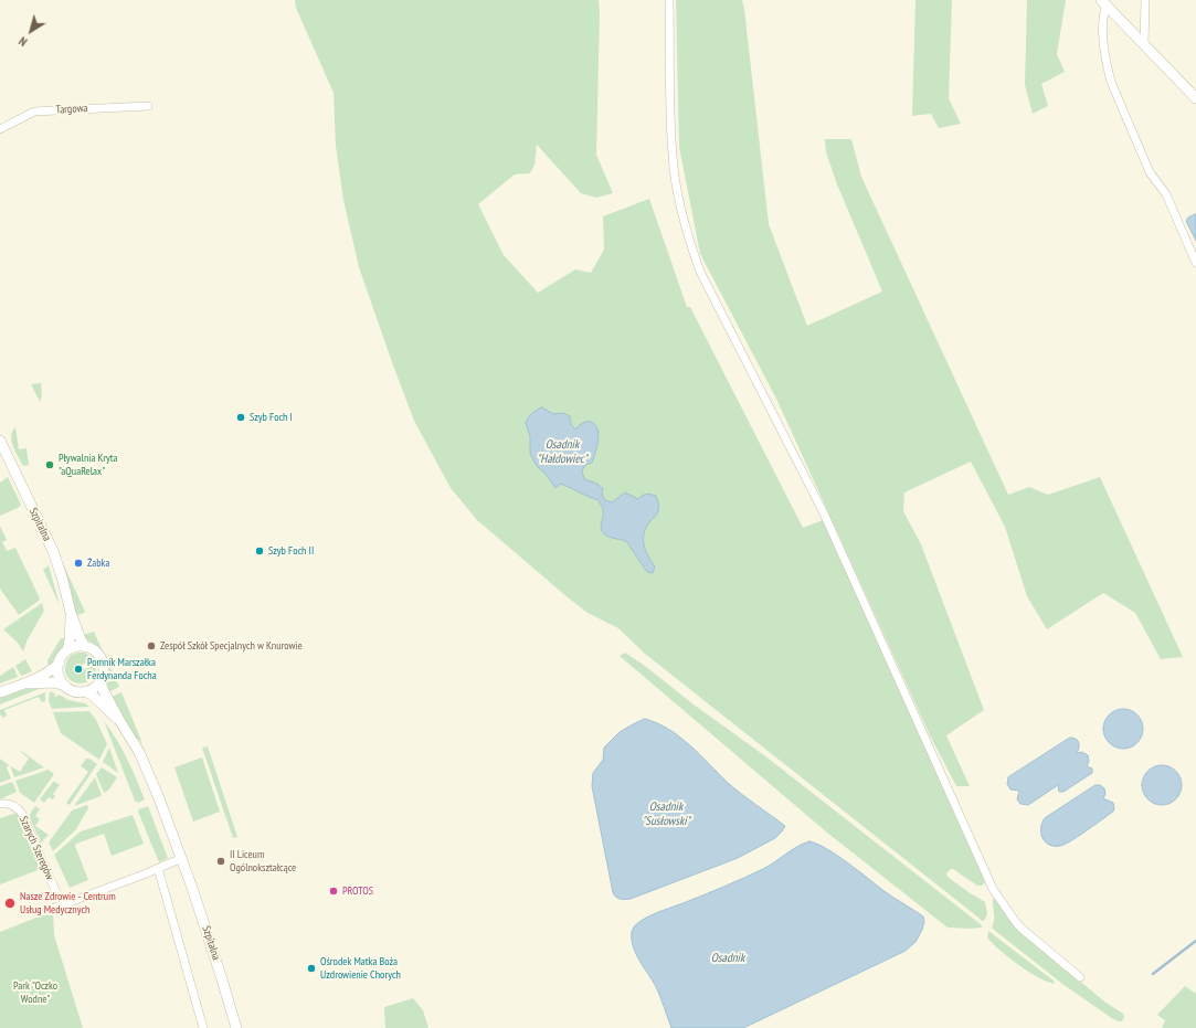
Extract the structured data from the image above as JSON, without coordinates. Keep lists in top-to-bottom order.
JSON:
{
  "streets": {
    "street": ["Targowa", "Szpitalna", "Szarych Szeregów"]
  },
  "water": ["Osadnik \"Hałdowiec\"", "Osadnik \"Susłowski\"", "Osadnik"],
  "parks": ["Park \"Oczko Wodne\""],
  "places": [
    "Szyb Foch I",
    "Pływalnia Kryta \"aQuaRelax\"",
    "Szyb Foch II",
    "Żabka",
    "Zespół Szkół Specjalnych w Knurowie",
    "Pomnik Marszałka Ferdynanda Focha",
    "II Liceum Ogólnokształcące",
    "PROTOS",
    "Nasze Zdrowie - Centrum Usług Medycznych",
    "Ośrodek Matka Boża Uzdrowienie Chorych"
  ],
  "north": "bottom left"
}
